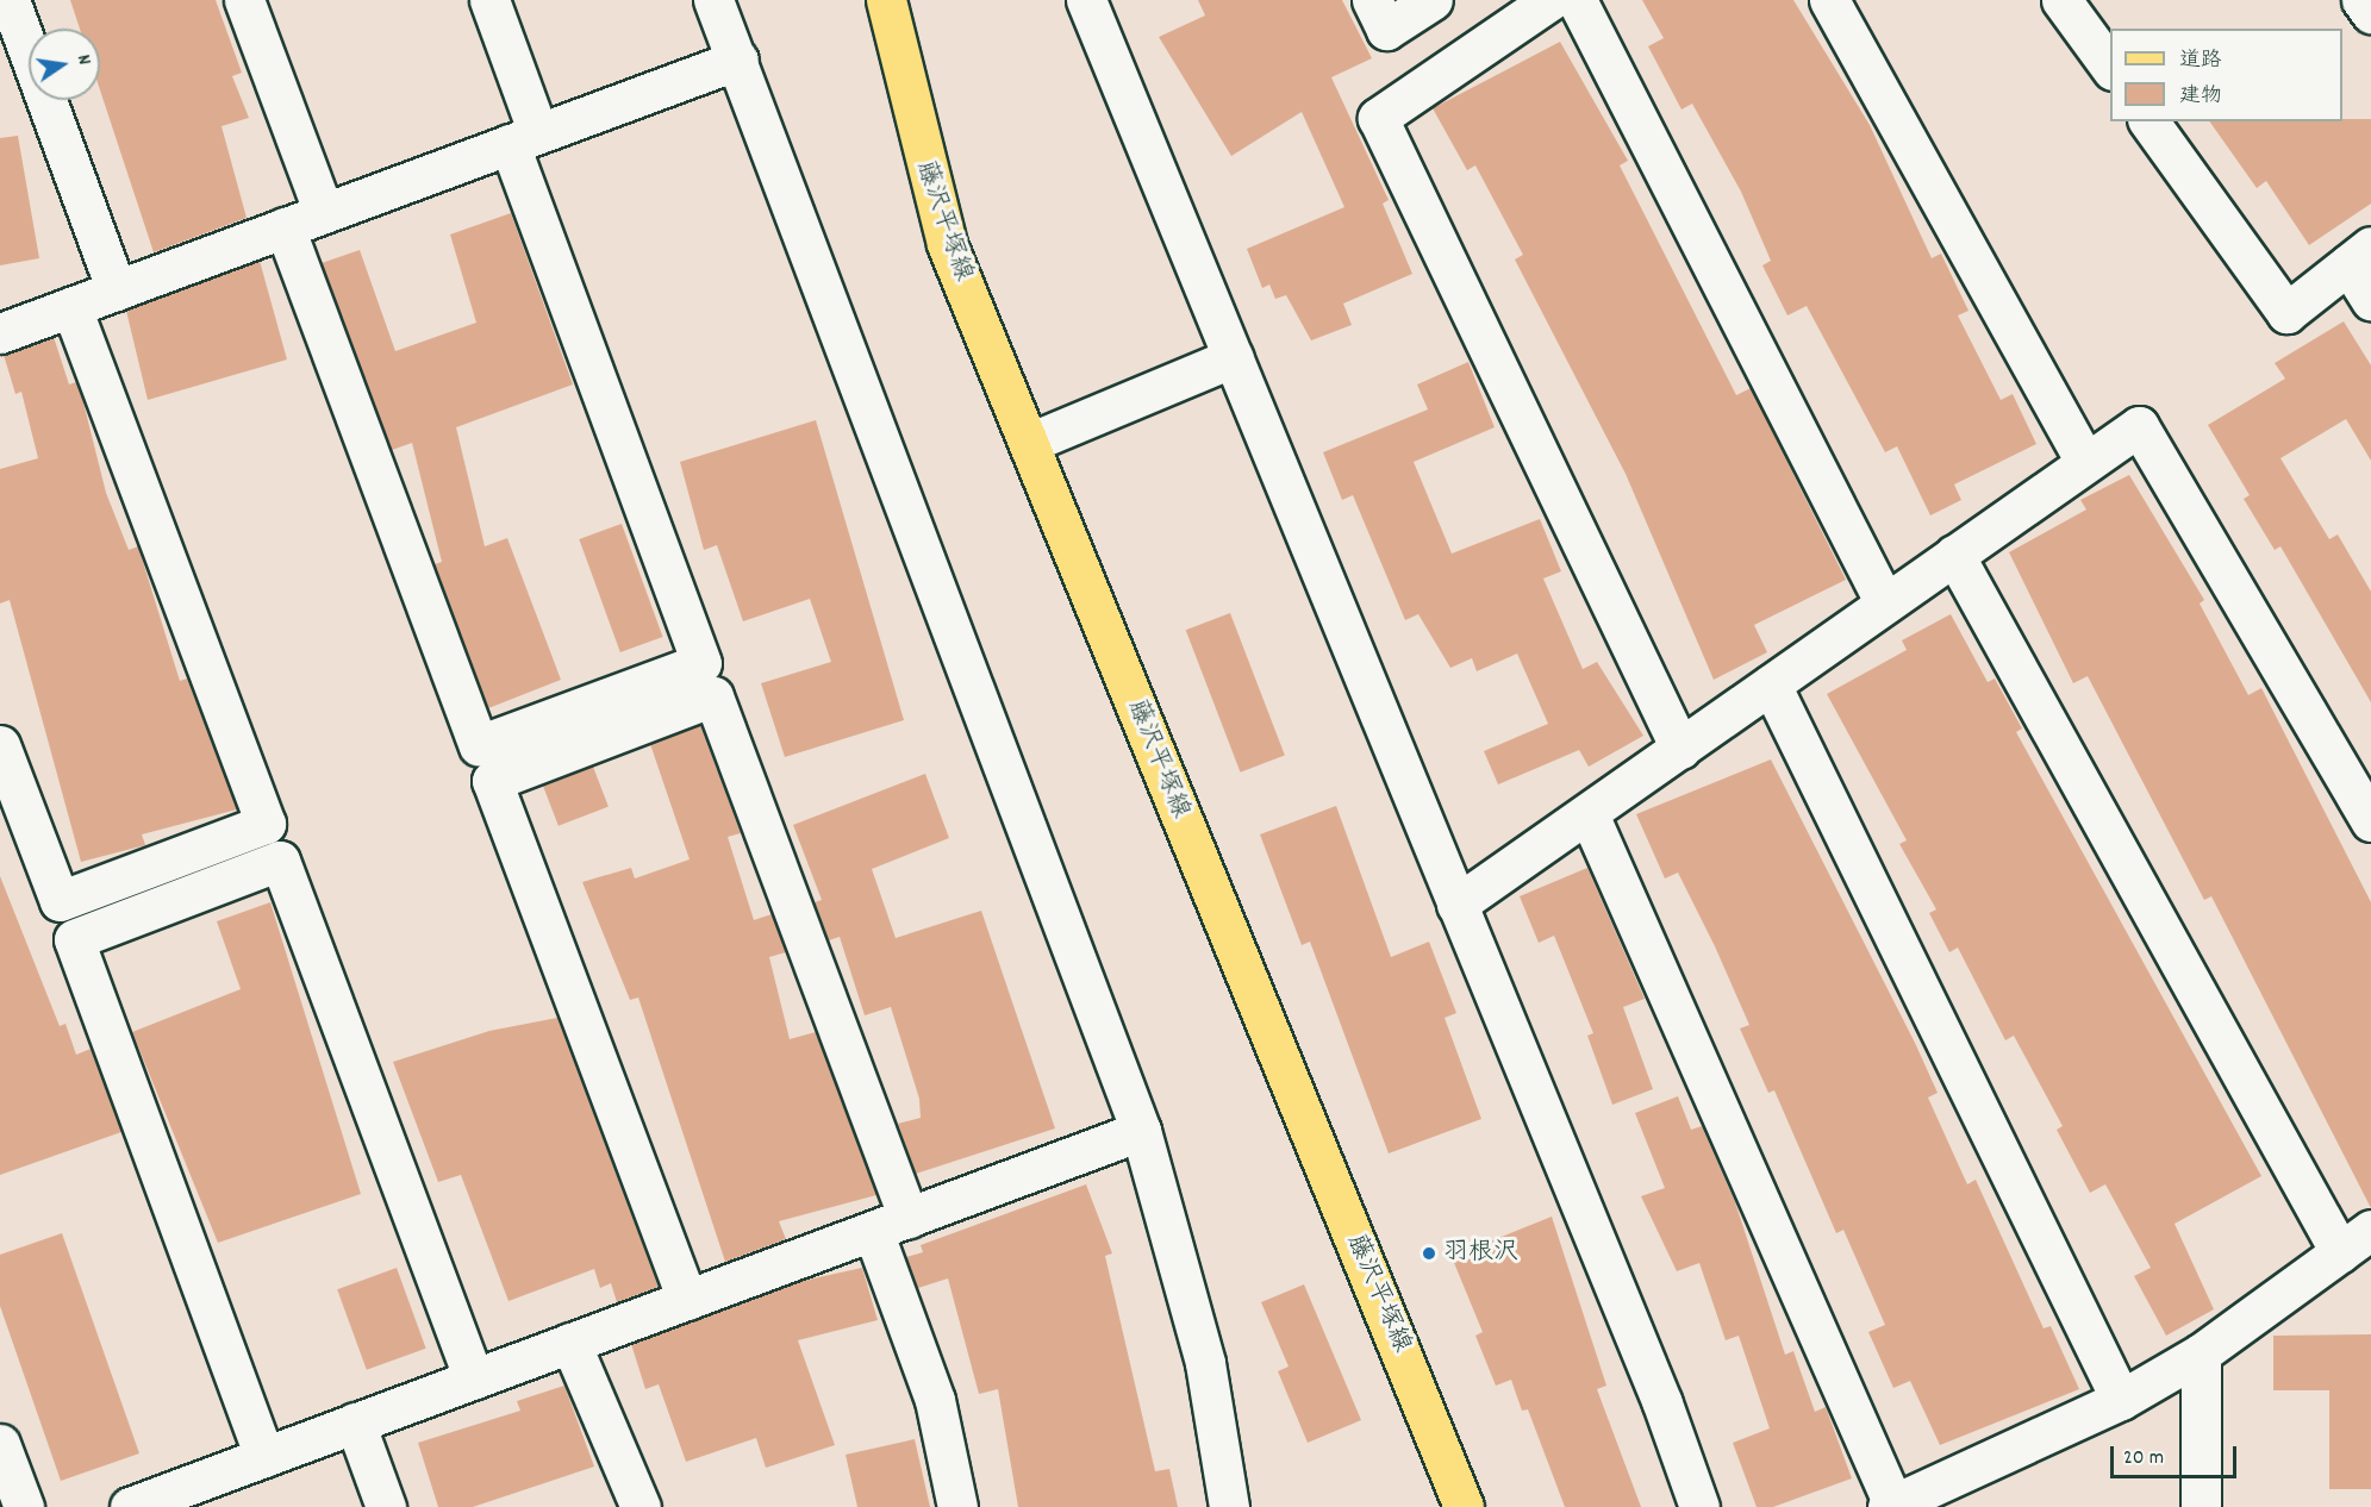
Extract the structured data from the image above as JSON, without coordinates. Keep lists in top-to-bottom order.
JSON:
{
  "streets": {
    "main road": ["藤沢平塚線"]
  },
  "places": ["羽根沢"],
  "legend": ["道路", "建物"],
  "scale_bar": "20 m",
  "north": "right"
}
